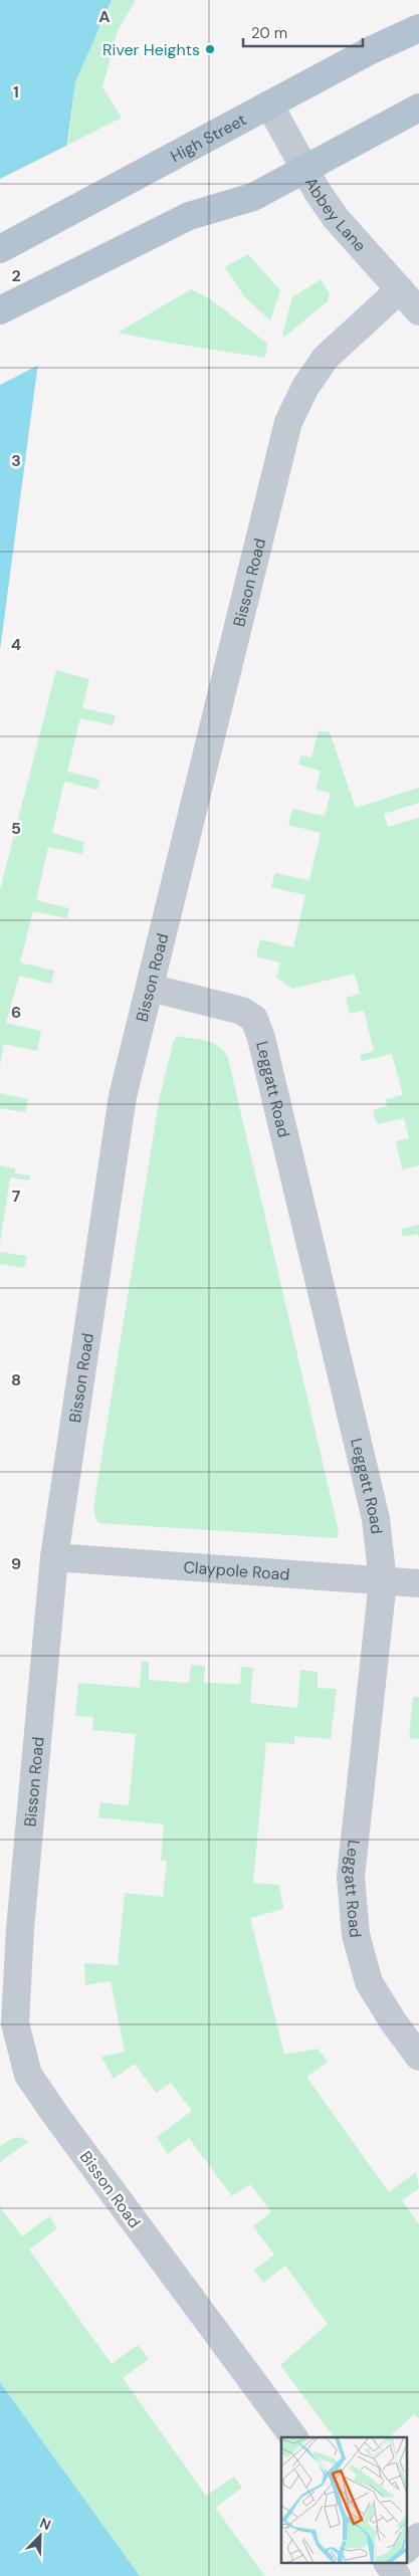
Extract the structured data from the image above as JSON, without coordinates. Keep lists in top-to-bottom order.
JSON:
{
  "streets": {
    "main road": ["High Street"],
    "street": [
      "Abbey Lane",
      "Bisson Road",
      "Leggatt Road",
      "Claypole Road"
    ]
  },
  "crossings": [
    ["High Street", "Abbey Lane"],
    ["Abbey Lane", "Bisson Road"],
    ["Bisson Road", "Leggatt Road"],
    ["Bisson Road", "Claypole Road"],
    ["Leggatt Road", "Claypole Road"]
  ],
  "places": ["River Heights"],
  "scale_bar": "20 m",
  "north": "top right",
  "grid": {
    "columns": ["A"],
    "rows": [
      "1",
      "2",
      "3",
      "4",
      "5",
      "6",
      "7",
      "8",
      "9"
    ]
  }
}
